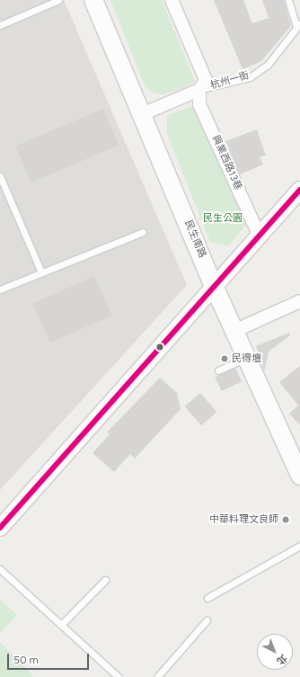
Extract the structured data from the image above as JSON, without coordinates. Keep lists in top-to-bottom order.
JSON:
{
  "streets": {
    "main road": ["民生南路"],
    "street": ["杭州一街", "興業西路13巷"]
  },
  "crossings": [
    ["杭州一街", "興業西路13巷"],
    ["杭州一街", "民生南路"]
  ],
  "parks": ["民生公園"],
  "places": ["民得壇", "中華料理文良師"],
  "scale_bar": "50 m",
  "north": "bottom right"
}
